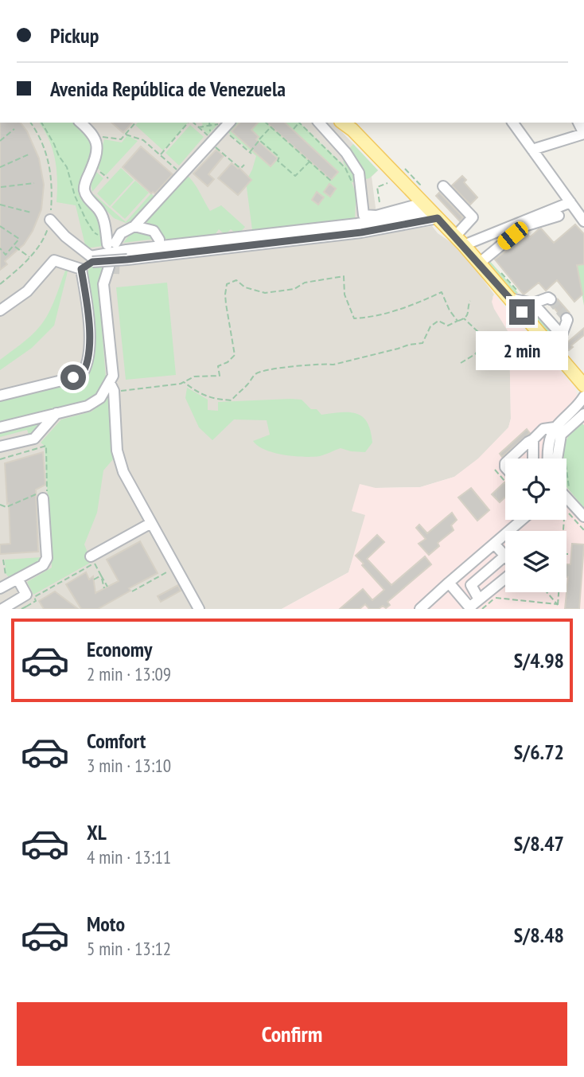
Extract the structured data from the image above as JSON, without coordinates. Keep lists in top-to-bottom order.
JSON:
{
  "page": {
    "banner": ["Pickup", "Avenida República de Venezuela"],
    "bubble": "2 min",
    "list": [
      {
        "name": "Economy",
        "note": "2 min · 13:09",
        "value": "S/4.98"
      },
      {
        "name": "Comfort",
        "note": "3 min · 13:10",
        "value": "S/6.72"
      },
      {
        "name": "XL",
        "note": "4 min · 13:11",
        "value": "S/8.47"
      },
      {
        "name": "Moto",
        "note": "5 min · 13:12",
        "value": "S/8.48"
      }
    ],
    "buttons": "Confirm"
  }
}
